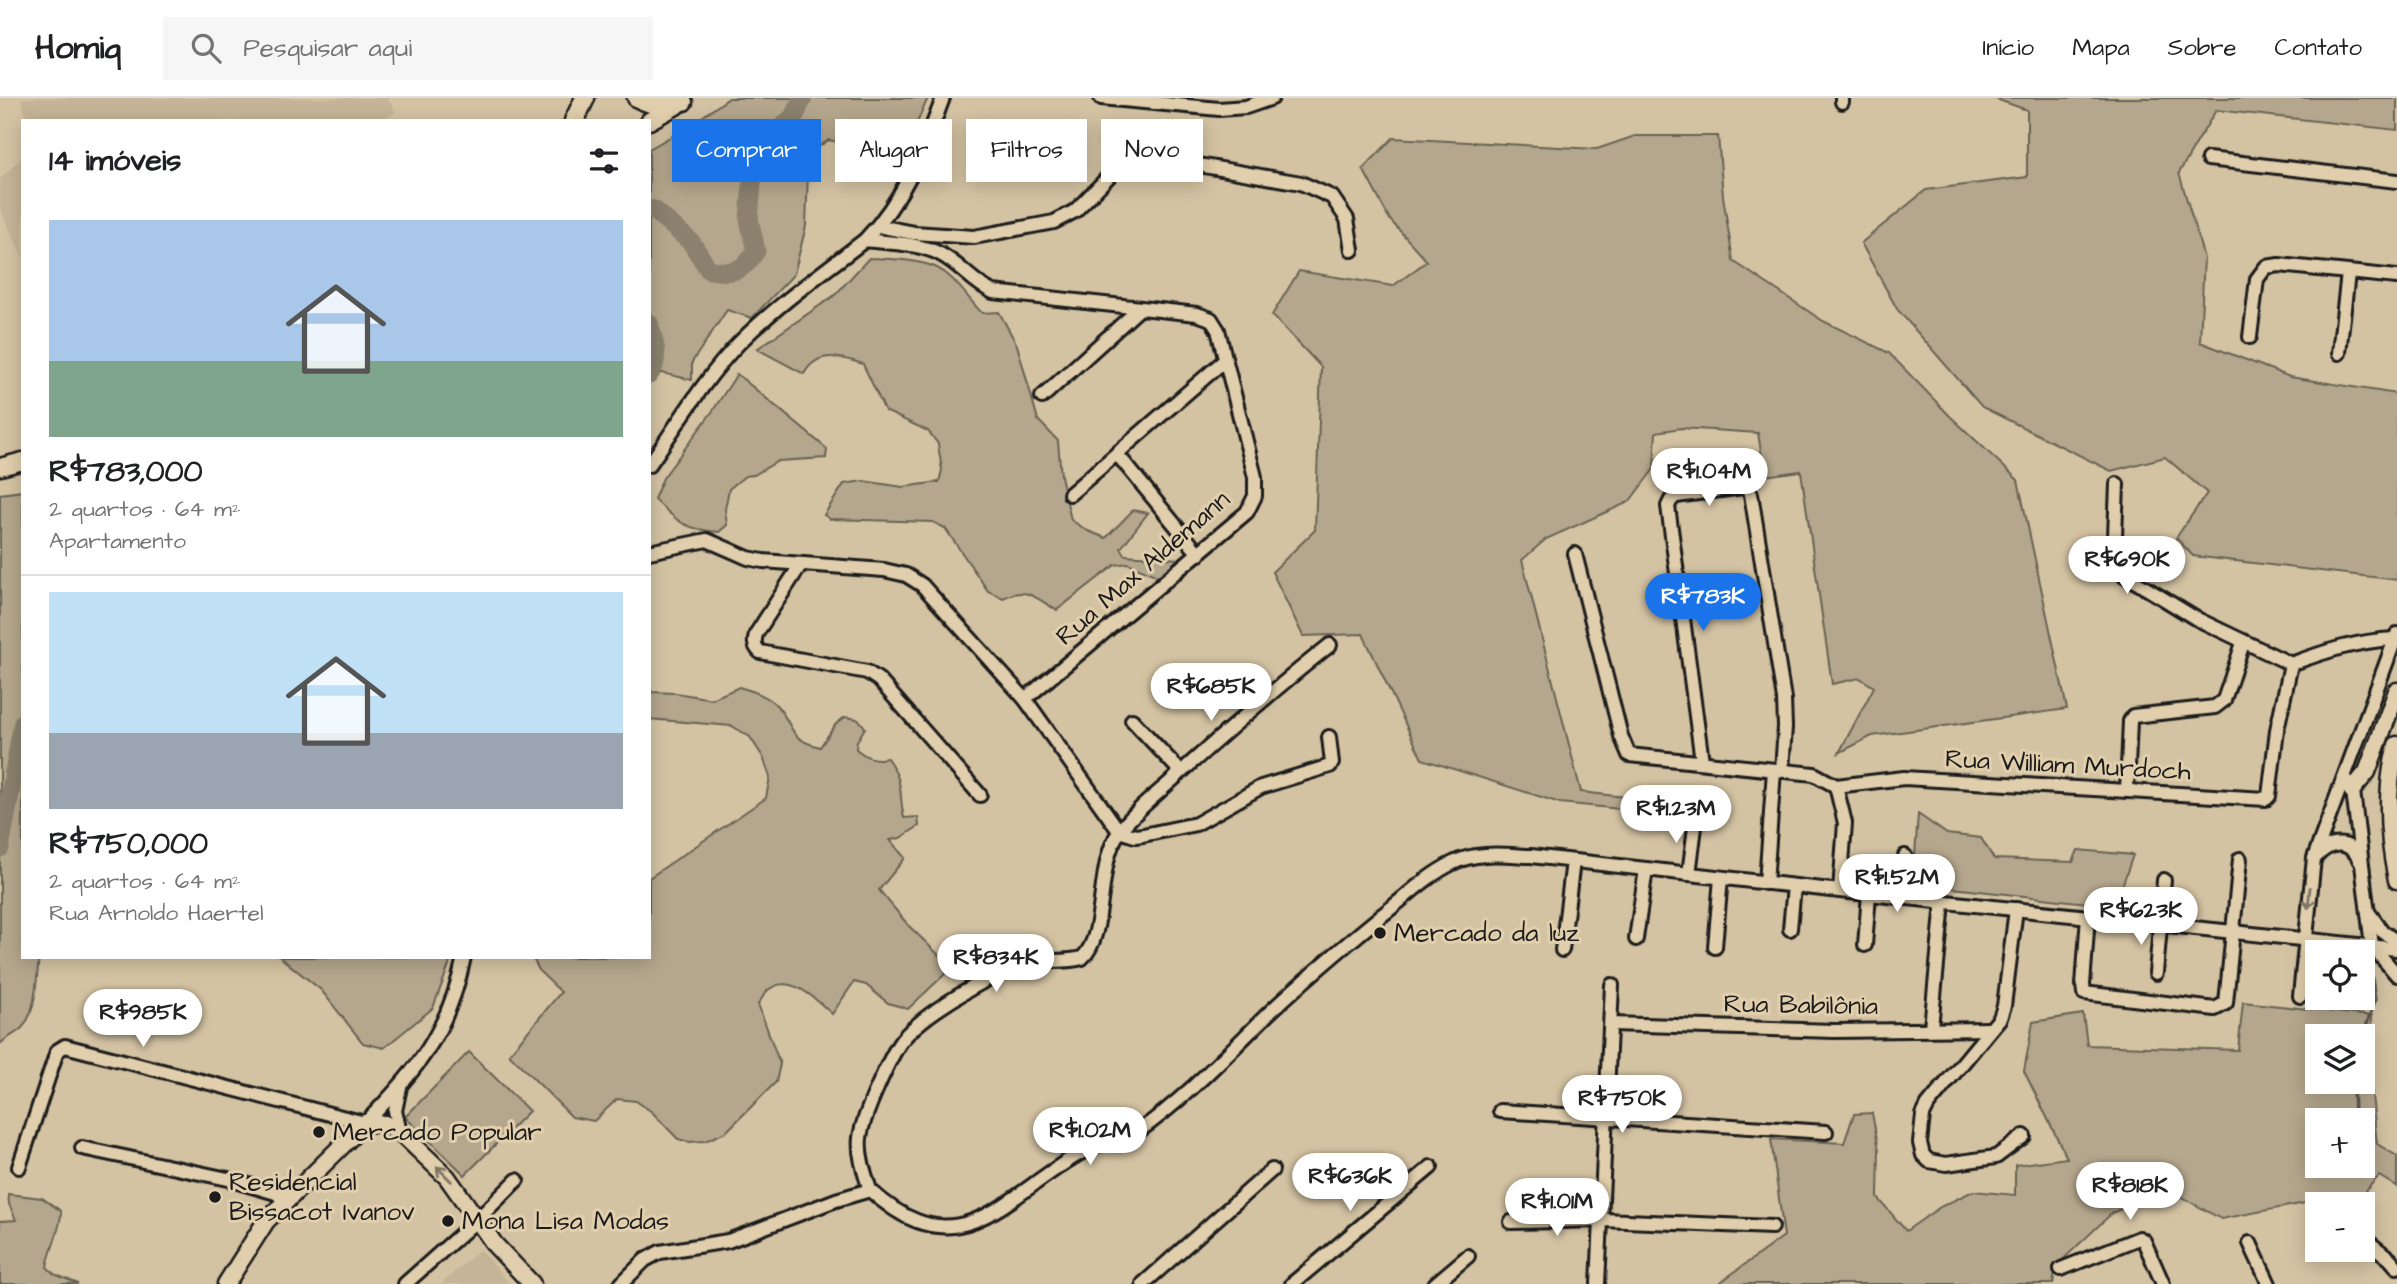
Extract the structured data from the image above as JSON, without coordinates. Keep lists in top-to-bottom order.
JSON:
{
  "streets": {
    "street": ["Rua Max Aldemann", "Rua William Murdoch", "Rua Babilônia"]
  },
  "places": [
    "Mercado da luz",
    "Mercado Popular",
    "Residencial Bissacot Ivanov",
    "Mona Lisa Modas"
  ],
  "page": {
    "header": "Homiq",
    "search": "Pesquisar aqui",
    "nav": [
      "Início",
      "Mapa",
      "Sobre",
      "Contato"
    ],
    "chip": [
      "Comprar",
      "Alugar",
      "Filtros",
      "Novo"
    ],
    "heading": "14 imóveis",
    "list": [
      {
        "name": "R$783,000",
        "note": "2 quartos · 64 m² · Apartamento"
      },
      {
        "name": "R$750,000",
        "note": "2 quartos · 64 m² · Rua Arnoldo Haertel"
      }
    ],
    "price": [
      "R$1.04M",
      "R$690K",
      "R$783K",
      "R$685K",
      "R$1.23M",
      "R$1.52M",
      "R$623K",
      "R$834K",
      "R$985K",
      "R$750K",
      "R$1.02M",
      "R$636K",
      "R$818K",
      "R$1.01M"
    ],
    "map_buttons": ["+", "−"]
  }
}
